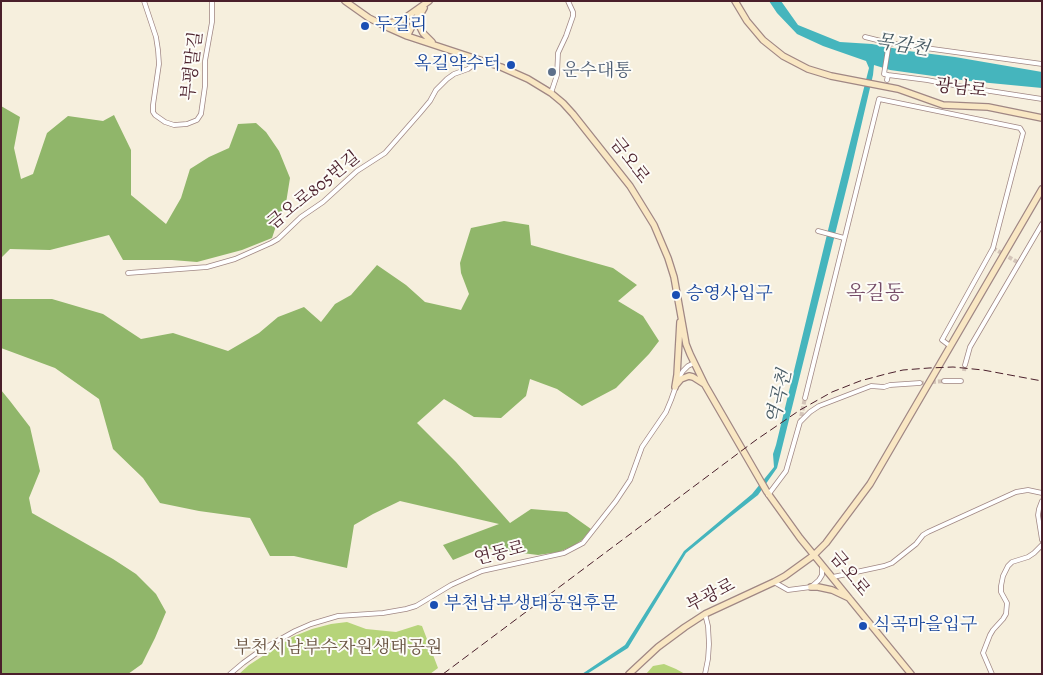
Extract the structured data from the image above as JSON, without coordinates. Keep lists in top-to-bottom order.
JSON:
{
  "streets": {
    "main road": ["광남로", "금오로", "부광로"],
    "street": ["부평말길", "금오로805번길", "연동로"]
  },
  "crossings": [
    ["금오로", "금오로805번길"],
    ["금오로", "연동로"],
    ["금오로", "부광로"]
  ],
  "districts": ["옥길동"],
  "water": ["목감천", "역곡천"],
  "parks": ["부천시남부수자원생태공원"],
  "places": [
    "두길리",
    "옥길약수터",
    "운수대통",
    "승영사입구",
    "부천남부생태공원후문",
    "식곡마을입구"
  ]
}
